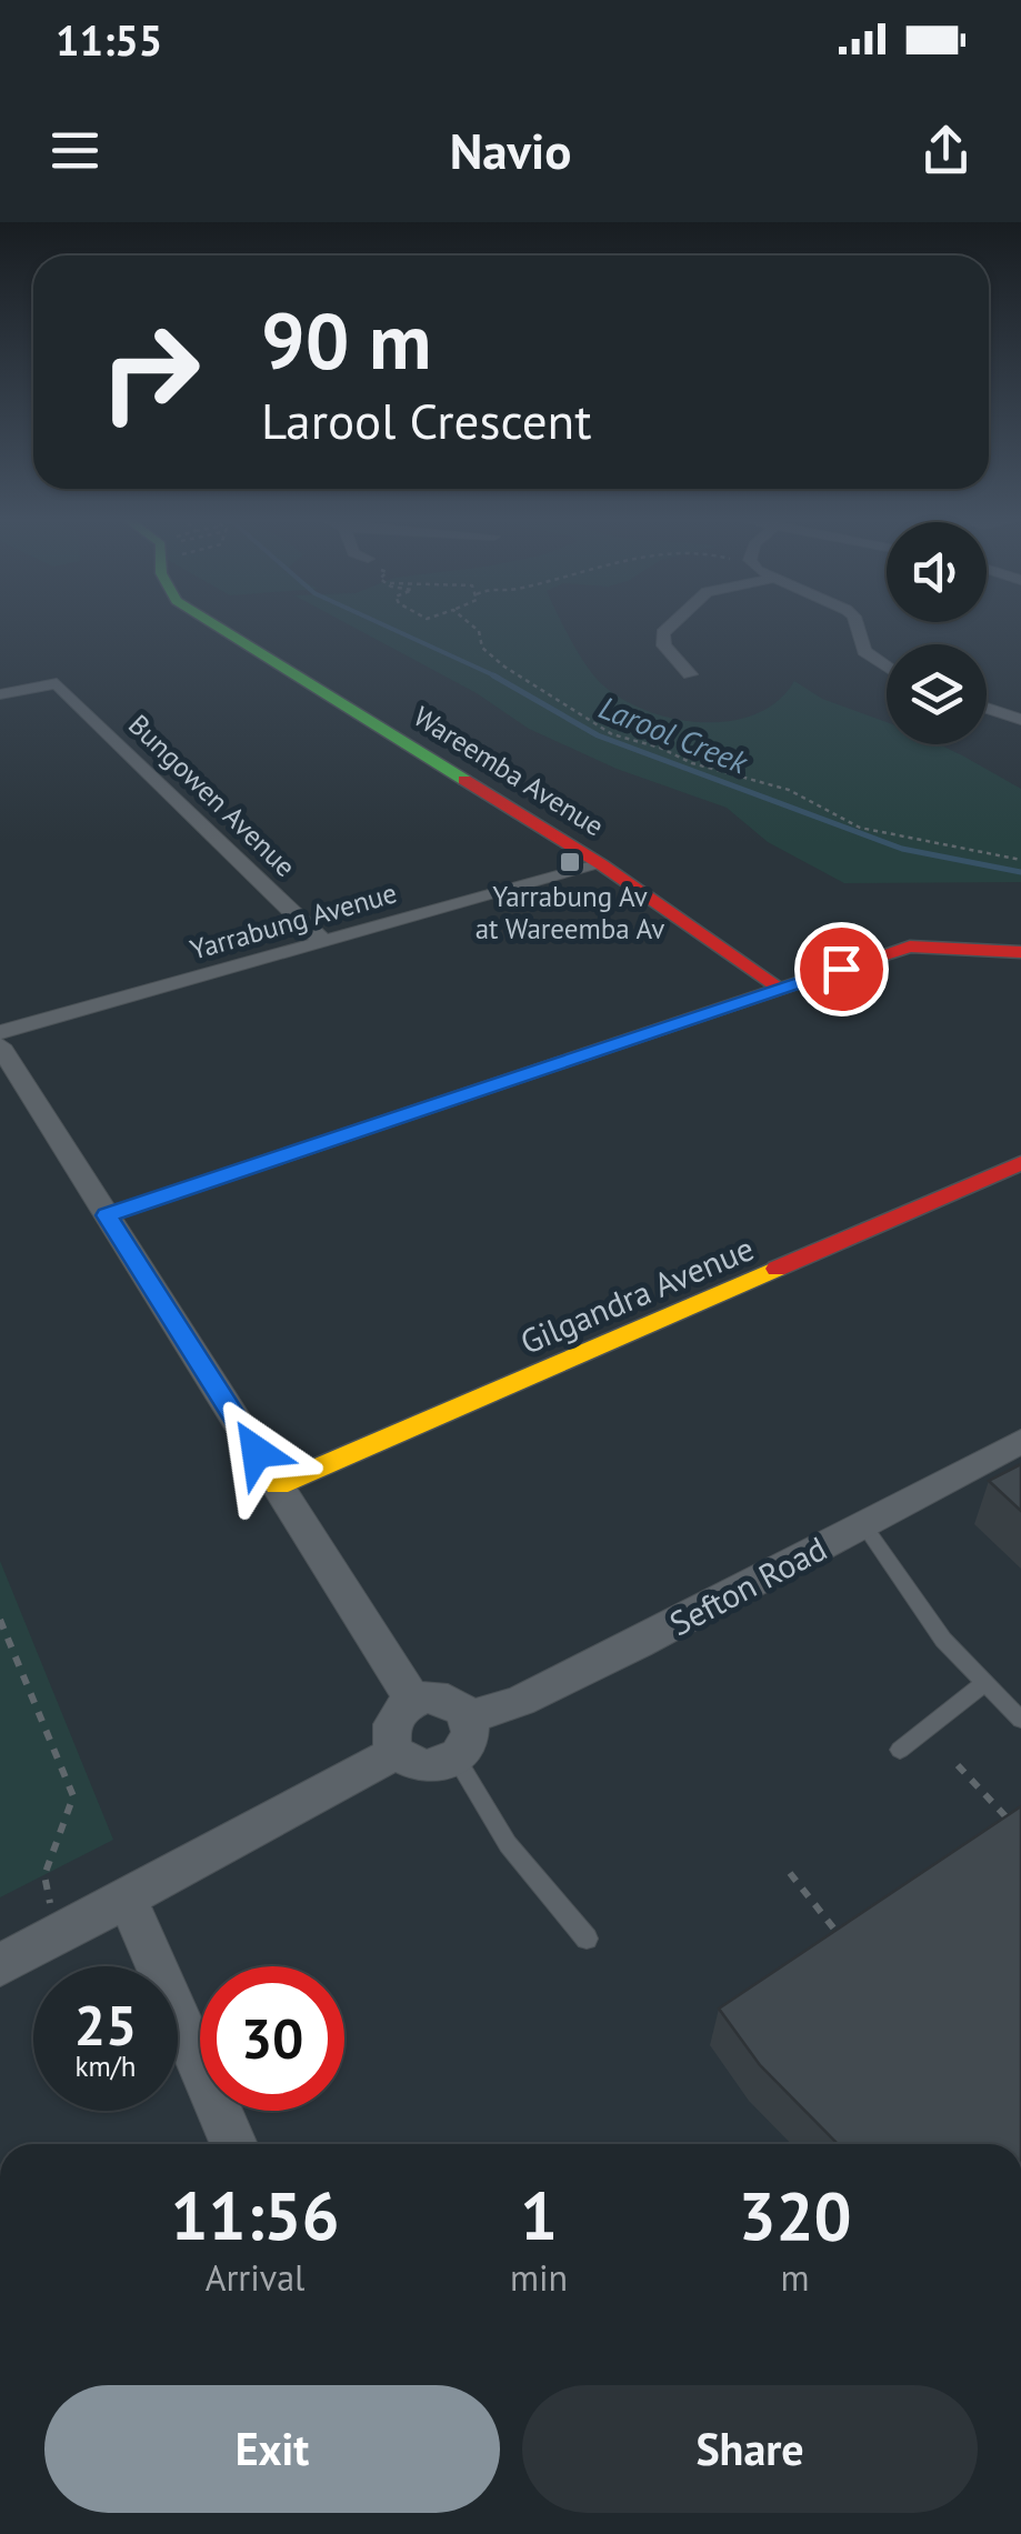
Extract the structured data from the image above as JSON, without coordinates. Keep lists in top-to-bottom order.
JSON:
{
  "streets": {
    "street": [
      "Wareemba Avenue",
      "Bungowen Avenue",
      "Yarrabung Avenue",
      "Gilgandra Avenue",
      "Sefton Road"
    ]
  },
  "crossings": [
    ["Wareemba Avenue", "Yarrabung Avenue"],
    ["Bungowen Avenue", "Yarrabung Avenue"]
  ],
  "water": ["Larool Creek"],
  "places": {
    "transit": ["Yarrabung Av at Wareemba Av"]
  },
  "page": {
    "status": "11:55",
    "header": "Navio",
    "turn": ["90 m", "Larool Crescent"],
    "speed": "25 km/h",
    "limit": "30",
    "eta": [
      "11:56",
      "Arrival",
      "1",
      "min",
      "320",
      "m"
    ],
    "buttons": ["Exit", "Share"]
  }
}
